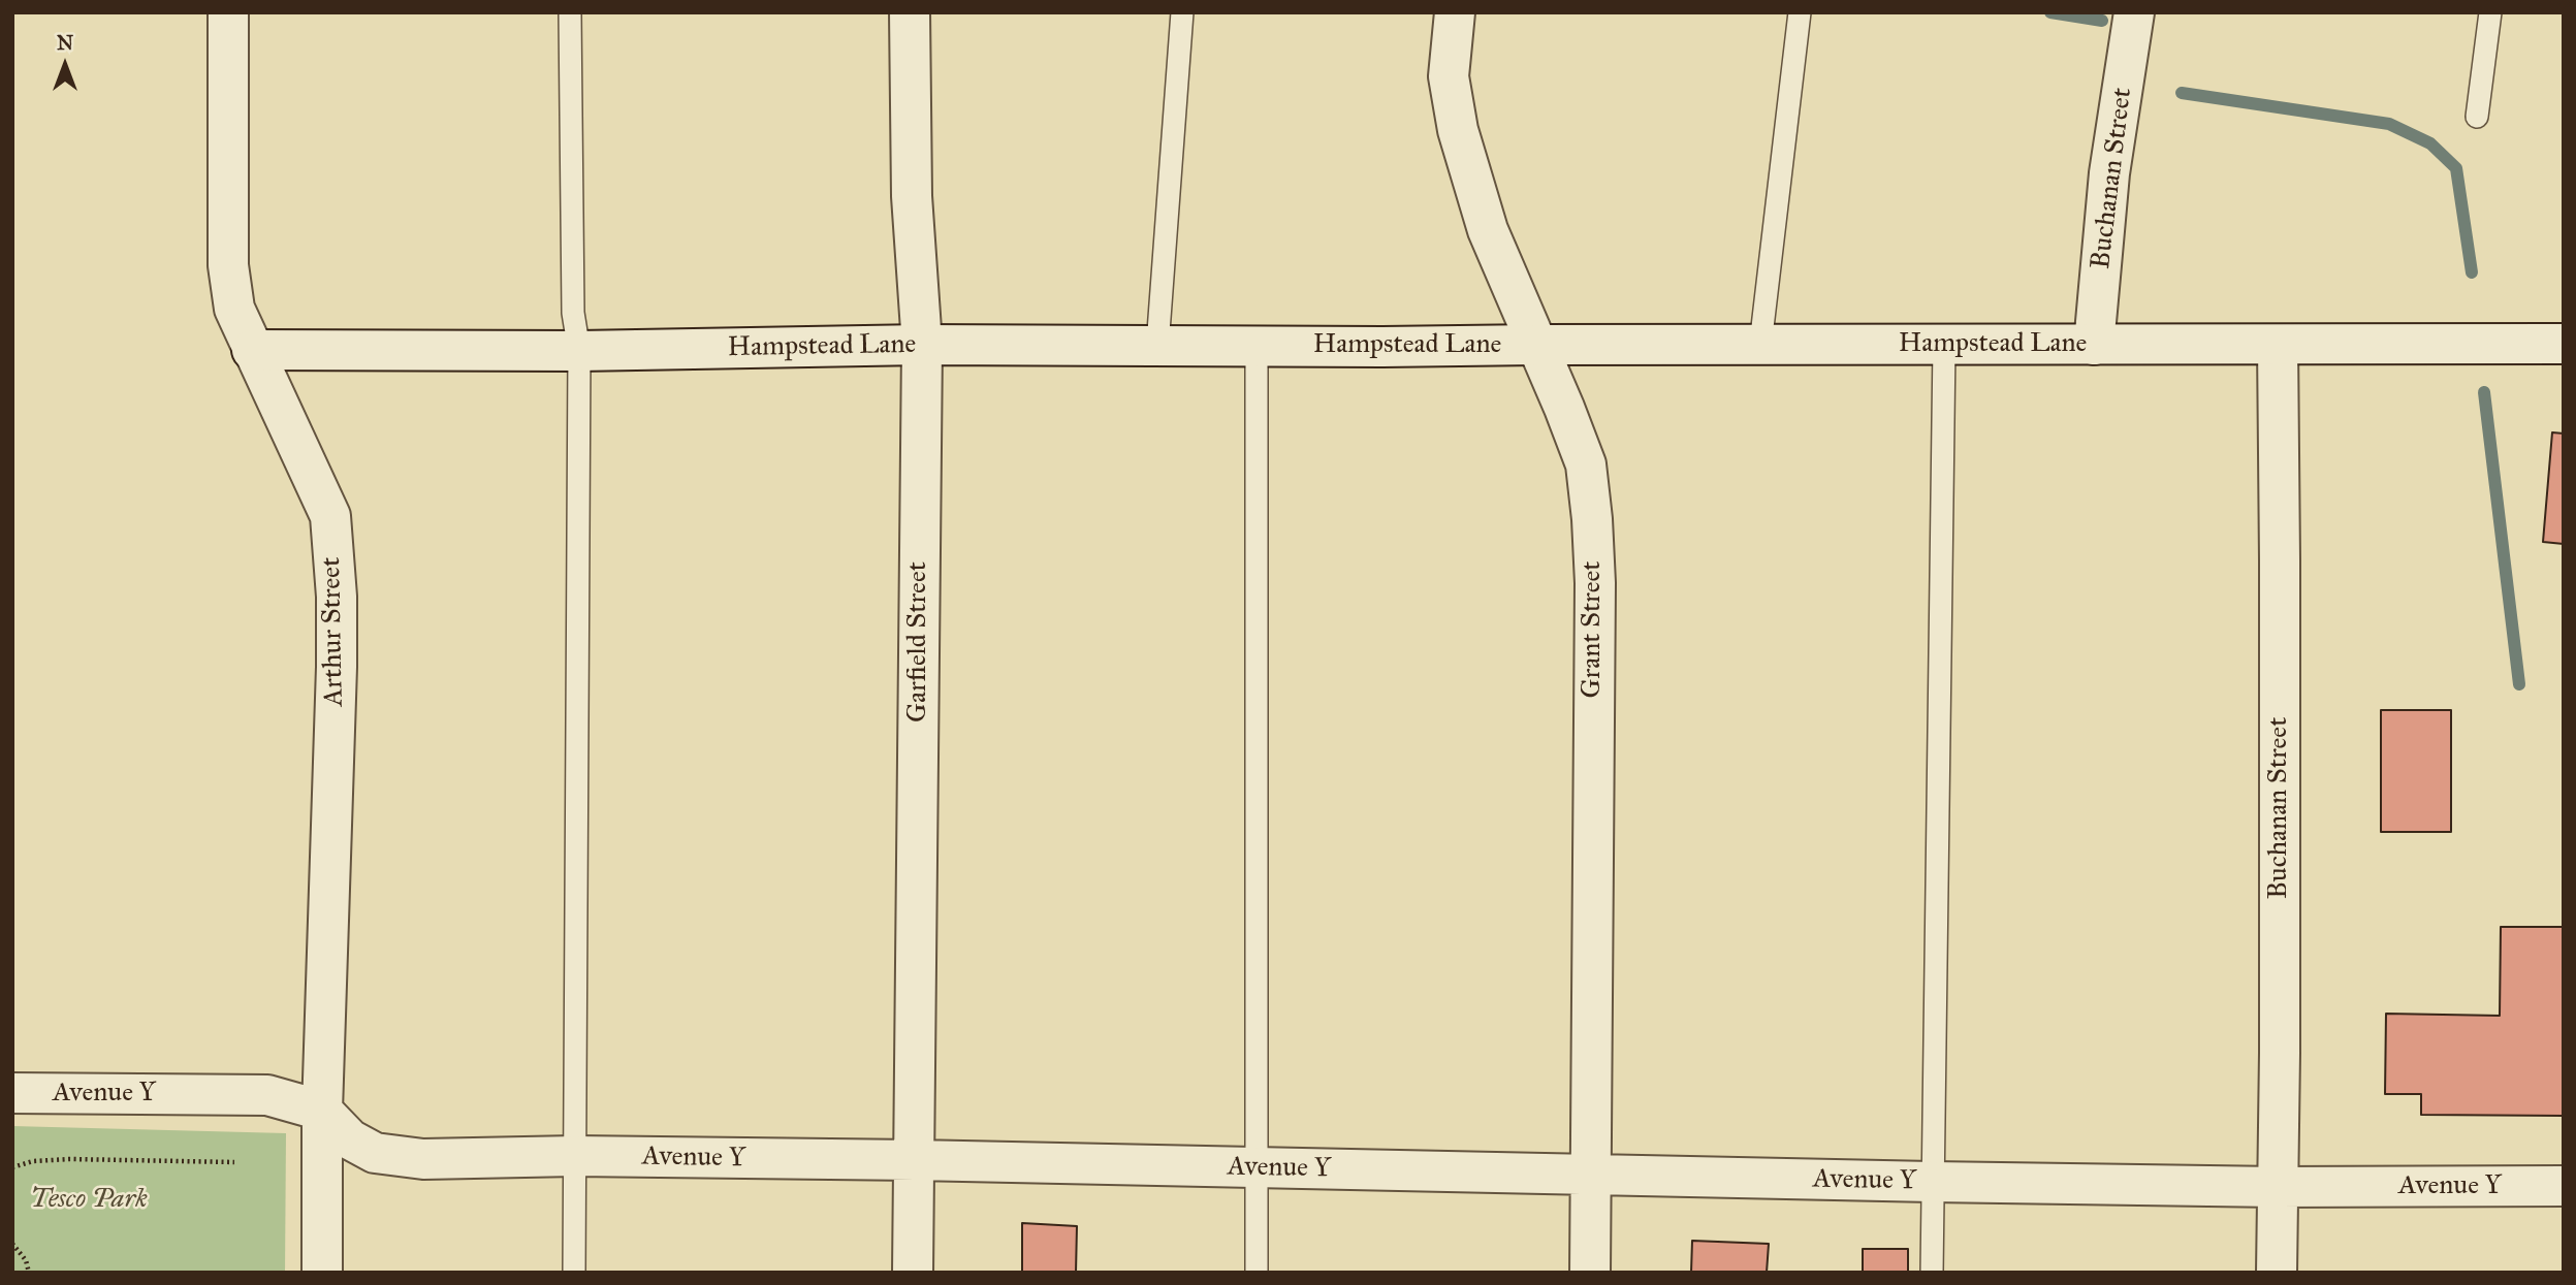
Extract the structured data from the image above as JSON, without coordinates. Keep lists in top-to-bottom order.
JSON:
{
  "streets": {
    "street": [
      "Buchanan Street",
      "Hampstead Lane",
      "Grant Street",
      "Arthur Street",
      "Garfield Street",
      "Avenue Y"
    ]
  },
  "crossings": [
    ["Buchanan Street", "Hampstead Lane"],
    ["Buchanan Street", "Avenue Y"],
    ["Hampstead Lane", "Grant Street"],
    ["Hampstead Lane", "Arthur Street"],
    ["Hampstead Lane", "Garfield Street"],
    ["Grant Street", "Avenue Y"],
    ["Arthur Street", "Avenue Y"],
    ["Garfield Street", "Avenue Y"]
  ],
  "parks": ["Tesco Park"],
  "north": "top"
}
